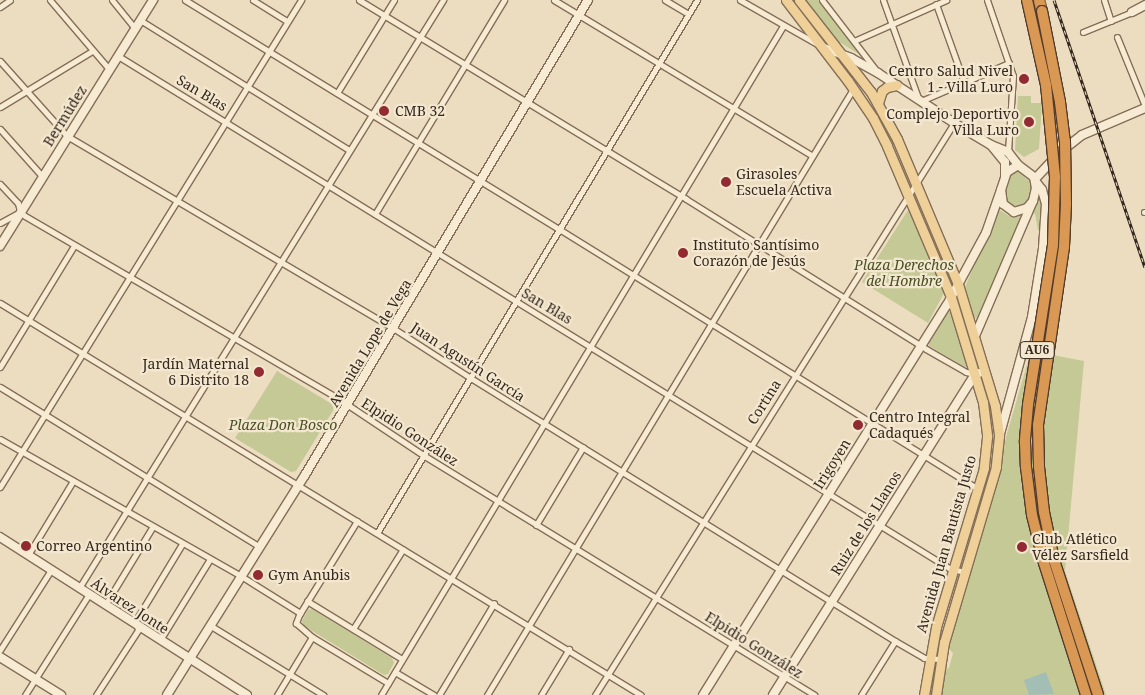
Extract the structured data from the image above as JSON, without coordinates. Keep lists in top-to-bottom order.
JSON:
{
  "streets": {
    "highway": ["AU6"],
    "main road": ["Avenida Juan Bautista Justo"],
    "street": [
      "San Blas",
      "Bermúdez",
      "Avenida Lope de Vega",
      "Juan Agustín García",
      "Cortina",
      "Elpidio González",
      "Irigoyen",
      "Ruiz de los Llanos",
      "Álvarez Jonte"
    ]
  },
  "crossings": [
    ["San Blas", "Bermúdez"],
    ["San Blas", "Avenida Lope de Vega"],
    ["San Blas", "Cortina"],
    ["San Blas", "Irigoyen"],
    ["San Blas", "Ruiz de los Llanos"],
    ["San Blas", "Avenida Juan Bautista Justo"],
    ["Bermúdez", "Juan Agustín García"],
    ["Bermúdez", "Elpidio González"],
    ["Avenida Lope de Vega", "Juan Agustín García"],
    ["Avenida Lope de Vega", "Elpidio González"],
    ["Avenida Lope de Vega", "Álvarez Jonte"],
    ["Juan Agustín García", "Cortina"],
    ["Juan Agustín García", "Irigoyen"],
    ["Juan Agustín García", "Ruiz de los Llanos"],
    ["Juan Agustín García", "Avenida Juan Bautista Justo"],
    ["Cortina", "Elpidio González"],
    ["Cortina", "Avenida Juan Bautista Justo"],
    ["Elpidio González", "Irigoyen"],
    ["Elpidio González", "Ruiz de los Llanos"],
    ["Irigoyen", "Avenida Juan Bautista Justo"],
    ["Ruiz de los Llanos", "Avenida Juan Bautista Justo"]
  ],
  "parks": ["Plaza Derechos del Hombre", "Plaza Don Bosco"],
  "places": [
    "Centro Salud Nivel 1 - Villa Luro",
    "CMB 32",
    "Complejo Deportivo Villa Luro",
    "Girasoles Escuela Activa",
    "Instituto Santísimo Corazón de Jesús",
    "Jardín Maternal 6 Distrito 18",
    "Centro Integral Cadaqués",
    "Correo Argentino",
    "Club Atlético Vélez Sarsfield",
    "Gym Anubis"
  ]
}
